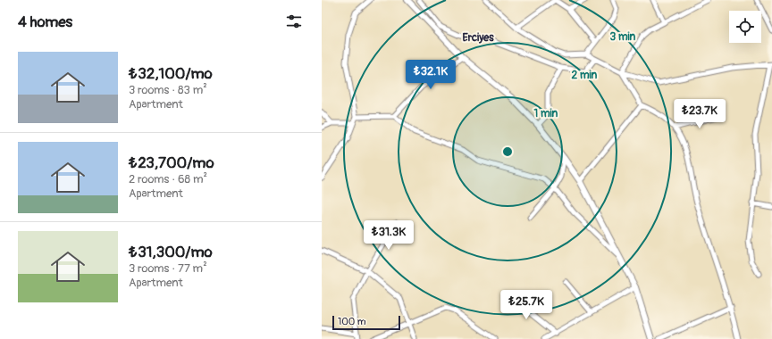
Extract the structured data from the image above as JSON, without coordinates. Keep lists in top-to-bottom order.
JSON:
{
  "districts": ["Erciyes"],
  "scale_bar": "100 m",
  "page": {
    "heading": "4 homes",
    "list": [
      {
        "name": "₺32,100/mo",
        "note": "3 rooms · 83 m² · Apartment"
      },
      {
        "name": "₺23,700/mo",
        "note": "2 rooms · 68 m² · Apartment"
      },
      {
        "name": "₺31,300/mo",
        "note": "3 rooms · 77 m² · Apartment"
      }
    ],
    "price": [
      "₺32.1K",
      "₺23.7K",
      "₺31.3K",
      "₺25.7K"
    ],
    "scale": "100 m"
  },
  "rings": ["3 min", "2 min", "1 min"]
}
